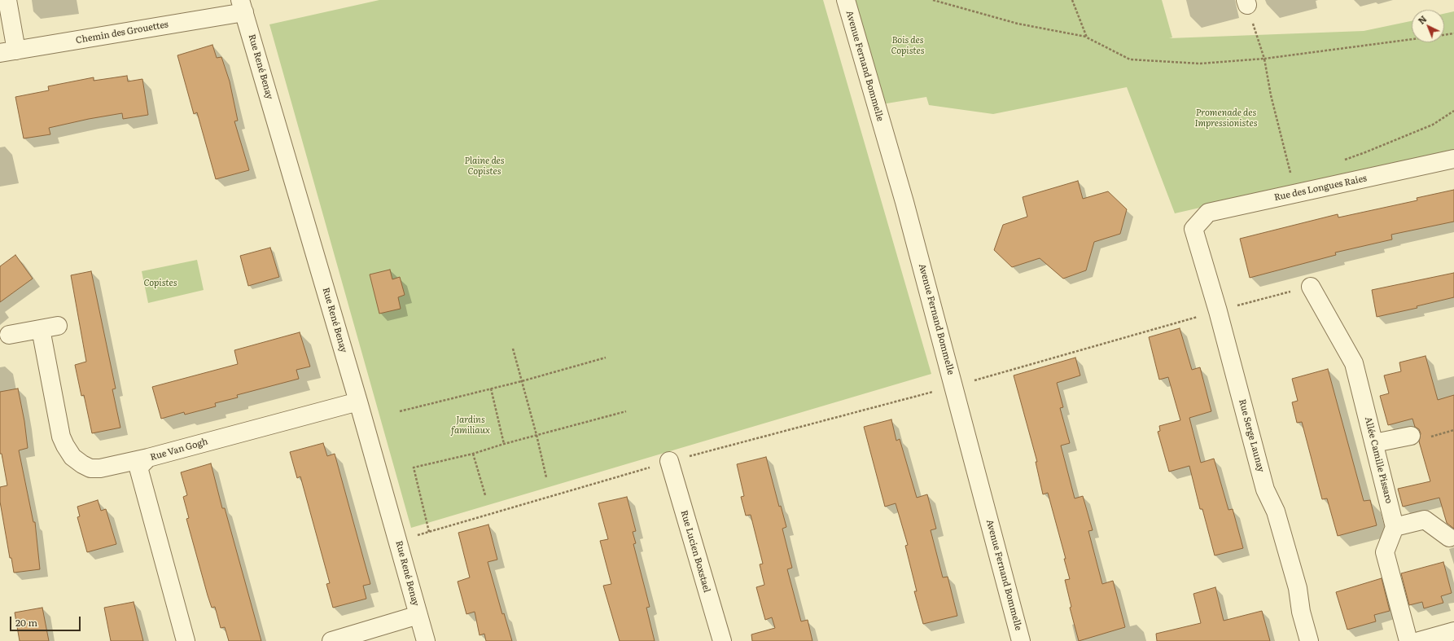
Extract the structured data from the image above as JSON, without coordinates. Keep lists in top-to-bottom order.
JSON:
{
  "streets": {
    "street": [
      "Chemin des Grouettes",
      "Avenue Fernand Bommelle",
      "Rue René Benay",
      "Rue des Longues Raies",
      "Rue Serge Launay",
      "Rue Van Gogh",
      "Allée Camille Pissaro",
      "Rue Lucien Boxstael"
    ]
  },
  "crossings": [
    ["Chemin des Grouettes", "Rue René Benay"],
    ["Rue René Benay", "Rue Van Gogh"],
    ["Rue des Longues Raies", "Rue Serge Launay"]
  ],
  "parks": [
    "Bois des Copistes",
    "Promenade des Impressionistes",
    "Plaine des Copistes",
    "Copistes",
    "Jardins familiaux"
  ],
  "scale_bar": "20 m",
  "north": "top left"
}
